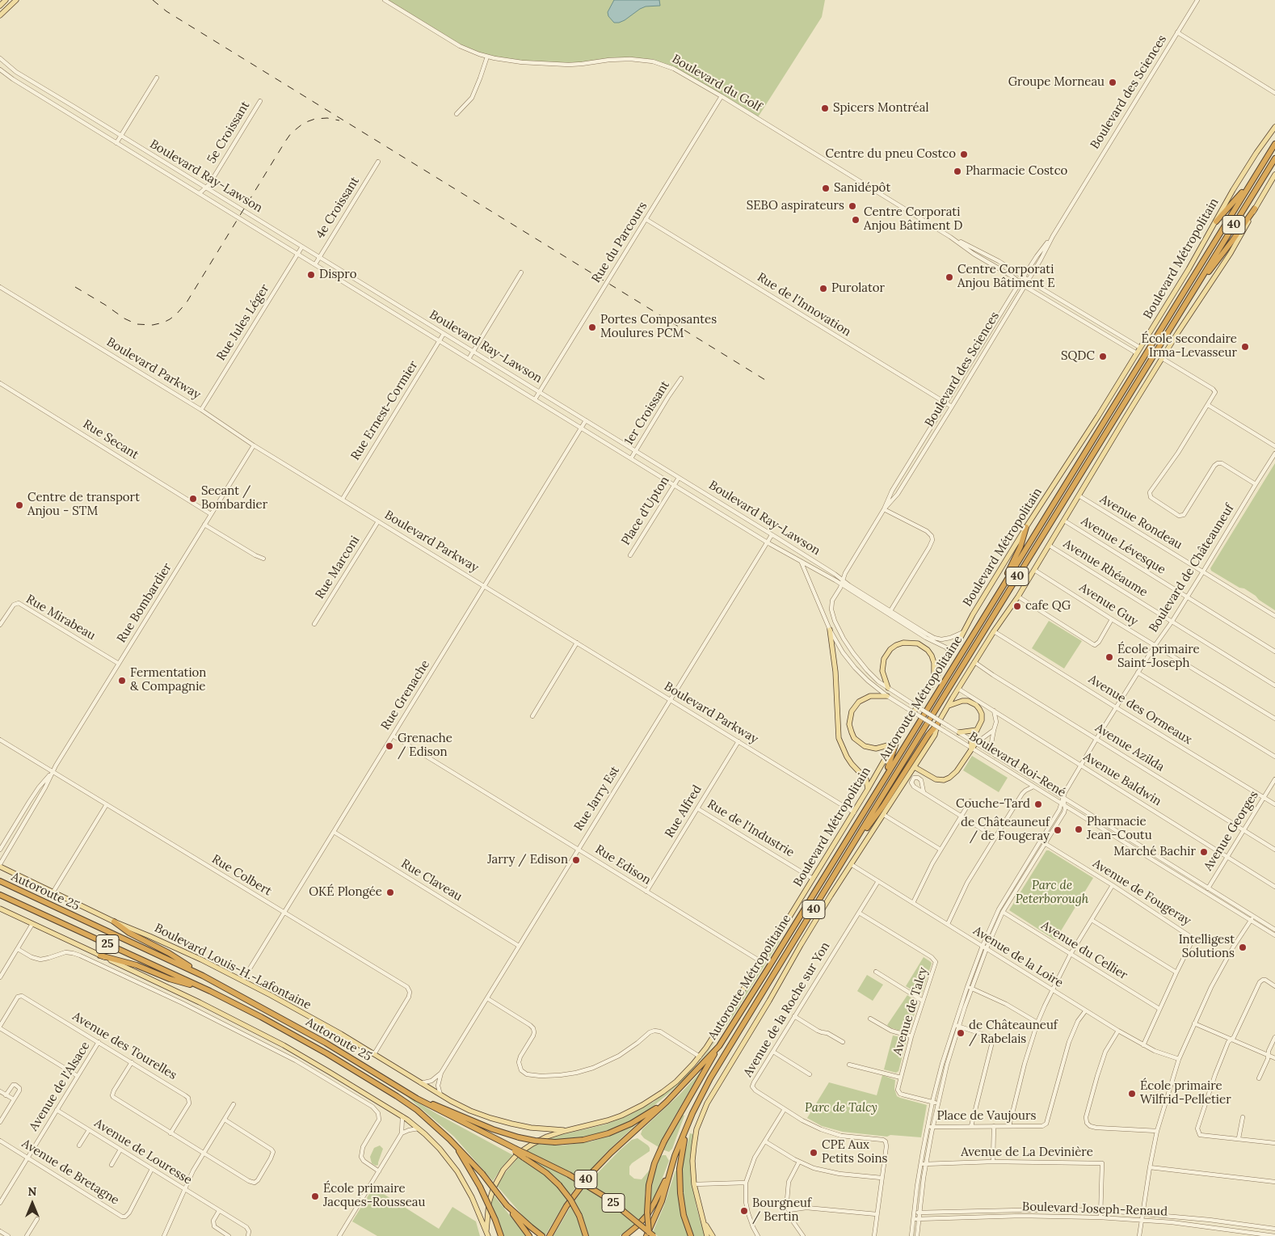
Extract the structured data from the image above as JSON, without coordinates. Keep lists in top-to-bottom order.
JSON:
{
  "streets": {
    "highway": [
      "40",
      "Autoroute Métropolitaine",
      "Autoroute 25",
      "25"
    ],
    "main road": ["Boulevard Métropolitain", "Boulevard Louis-H.-Lafontaine"],
    "street": [
      "Boulevard du Golf",
      "Boulevard des Sciences",
      "5e Croissant",
      "Boulevard Ray-Lawson",
      "4e Croissant",
      "Rue du Parcours",
      "Rue de l'Innovation",
      "Rue Jules Léger",
      "Boulevard Parkway",
      "Rue Ernest-Cormier",
      "1er Croissant",
      "Rue Secant",
      "Place d'Upton",
      "Avenue Rondeau",
      "Avenue Lévesque",
      "Rue Marconi",
      "Avenue Rhéaume",
      "Boulevard de Châteauneuf",
      "Rue Bombardier",
      "Avenue Guy",
      "Rue Mirabeau",
      "Rue Grenache",
      "Avenue des Ormeaux",
      "Avenue Azilda",
      "Boulevard Roi-René",
      "Avenue Baldwin",
      "Rue Jarry Est",
      "Rue Alfred",
      "Rue de l'Industrie",
      "Avenue Georges",
      "Rue Edison",
      "Rue Colbert",
      "Rue Claveau",
      "Avenue de Fougeray",
      "Avenue du Cellier",
      "Avenue de la Loire",
      "Avenue de la Roche sur Yon",
      "Avenue de Talcy",
      "Avenue des Tourelles",
      "Avenue de l'Alsace",
      "Place de Vaujours",
      "Avenue de Louresse",
      "Avenue de La Devinière",
      "Avenue de Bretagne",
      "Boulevard Joseph-Renaud"
    ]
  },
  "crossings": [
    ["Boulevard du Golf", "Boulevard des Sciences"],
    ["Boulevard du Golf", "Rue du Parcours"],
    ["Boulevard du Golf", "Boulevard Métropolitain"],
    ["Boulevard des Sciences", "Boulevard Ray-Lawson"],
    ["Boulevard des Sciences", "Rue de l'Innovation"],
    ["Boulevard des Sciences", "Boulevard Roi-René"],
    ["5e Croissant", "Boulevard Ray-Lawson"],
    ["Boulevard Ray-Lawson", "4e Croissant"],
    ["Boulevard Ray-Lawson", "Rue du Parcours"],
    ["Boulevard Ray-Lawson", "Boulevard Métropolitain"],
    ["Boulevard Ray-Lawson", "Rue Jules Léger"],
    ["Boulevard Ray-Lawson", "Rue Ernest-Cormier"],
    ["Boulevard Ray-Lawson", "1er Croissant"],
    ["Boulevard Ray-Lawson", "Place d'Upton"],
    ["Boulevard Ray-Lawson", "Rue Grenache"],
    ["Boulevard Ray-Lawson", "Boulevard Roi-René"],
    ["Boulevard Ray-Lawson", "Rue Jarry Est"],
    ["Rue du Parcours", "Rue de l'Innovation"],
    ["Boulevard Métropolitain", "Boulevard Parkway"],
    ["Boulevard Métropolitain", "Rue de l'Industrie"],
    ["Boulevard Métropolitain", "Rue Edison"],
    ["Boulevard Métropolitain", "Boulevard Louis-H.-Lafontaine"],
    ["Rue Jules Léger", "Boulevard Parkway"],
    ["Boulevard Parkway", "Rue Ernest-Cormier"],
    ["Boulevard Parkway", "Rue Marconi"],
    ["Boulevard Parkway", "Rue Bombardier"],
    ["Boulevard Parkway", "Rue Grenache"],
    ["Boulevard Parkway", "Rue Jarry Est"],
    ["Boulevard Parkway", "Rue Alfred"],
    ["Rue Secant", "Rue Bombardier"],
    ["Avenue Rondeau", "Boulevard de Châteauneuf"],
    ["Avenue Lévesque", "Boulevard de Châteauneuf"],
    ["Avenue Rhéaume", "Boulevard de Châteauneuf"],
    ["Boulevard de Châteauneuf", "Avenue Guy"],
    ["Boulevard de Châteauneuf", "Avenue des Ormeaux"],
    ["Boulevard de Châteauneuf", "Avenue Azilda"],
    ["Boulevard de Châteauneuf", "Boulevard Roi-René"],
    ["Boulevard de Châteauneuf", "Avenue Baldwin"],
    ["Boulevard de Châteauneuf", "Avenue de Fougeray"],
    ["Boulevard de Châteauneuf", "Avenue du Cellier"],
    ["Boulevard de Châteauneuf", "Avenue de la Loire"],
    ["Boulevard de Châteauneuf", "Avenue de Talcy"],
    ["Boulevard de Châteauneuf", "Place de Vaujours"],
    ["Boulevard de Châteauneuf", "Avenue de La Devinière"],
    ["Boulevard de Châteauneuf", "Boulevard Joseph-Renaud"],
    ["Rue Bombardier", "Rue Mirabeau"],
    ["Rue Bombardier", "Rue Colbert"],
    ["Rue Bombardier", "Boulevard Louis-H.-Lafontaine"],
    ["Rue Grenache", "Rue Edison"],
    ["Rue Grenache", "Rue Colbert"],
    ["Rue Grenache", "Rue Claveau"],
    ["Rue Grenache", "Boulevard Louis-H.-Lafontaine"],
    ["Avenue des Ormeaux", "Avenue Georges"],
    ["Avenue Azilda", "Avenue Georges"],
    ["Boulevard Roi-René", "Avenue Georges"],
    ["Avenue Baldwin", "Avenue Georges"],
    ["Rue Jarry Est", "Rue Edison"],
    ["Rue Jarry Est", "Rue Claveau"],
    ["Rue Jarry Est", "Boulevard Louis-H.-Lafontaine"],
    ["Rue Alfred", "Rue de l'Industrie"],
    ["Rue Alfred", "Rue Edison"],
    ["Rue Colbert", "Boulevard Louis-H.-Lafontaine"],
    ["Avenue de Fougeray", "Avenue du Cellier"],
    ["Avenue de Fougeray", "Avenue de la Loire"],
    ["Avenue de la Loire", "Avenue de la Roche sur Yon"],
    ["Avenue de la Loire", "Place de Vaujours"],
    ["Avenue de la Roche sur Yon", "Avenue de Talcy"],
    ["Avenue des Tourelles", "Avenue de l'Alsace"],
    ["Avenue de l'Alsace", "Avenue de Louresse"],
    ["Avenue de l'Alsace", "Avenue de Bretagne"],
    ["Avenue de Louresse", "Avenue de Bretagne"],
    ["Avenue de La Devinière", "Boulevard Joseph-Renaud"]
  ],
  "parks": ["Parc de Peterborough", "Parc de Talcy"],
  "places": [
    "Groupe Morneau",
    "Spicers Montréal",
    "Centre du pneu Costco",
    "Pharmacie Costco",
    "Sanidépôt",
    "SEBO aspirateurs",
    "Centre Corporati Anjou Bâtiment D",
    "Dispro",
    "Centre Corporati Anjou Bâtiment E",
    "Purolator",
    "Portes Composantes Moulures PCM",
    "École secondaire Irma-Levasseur",
    "SQDC",
    "Secant / Bombardier",
    "Centre de transport Anjou - STM",
    "cafe QG",
    "École primaire Saint-Joseph",
    "Fermentation & Compagnie",
    "Grenache / Edison",
    "Couche-Tard",
    "Pharmacie Jean-Coutu",
    "de Châteauneuf / de Fougeray",
    "Marché Bachir",
    "Jarry / Edison",
    "OKÉ Plongée",
    "Intelligest Solutions",
    "de Châteauneuf / Rabelais",
    "École primaire Wilfrid-Pelletier",
    "CPE Aux Petits Soins",
    "École primaire Jacques-Rousseau",
    "Bourgneuf / Bertin"
  ],
  "north": "top"
}
